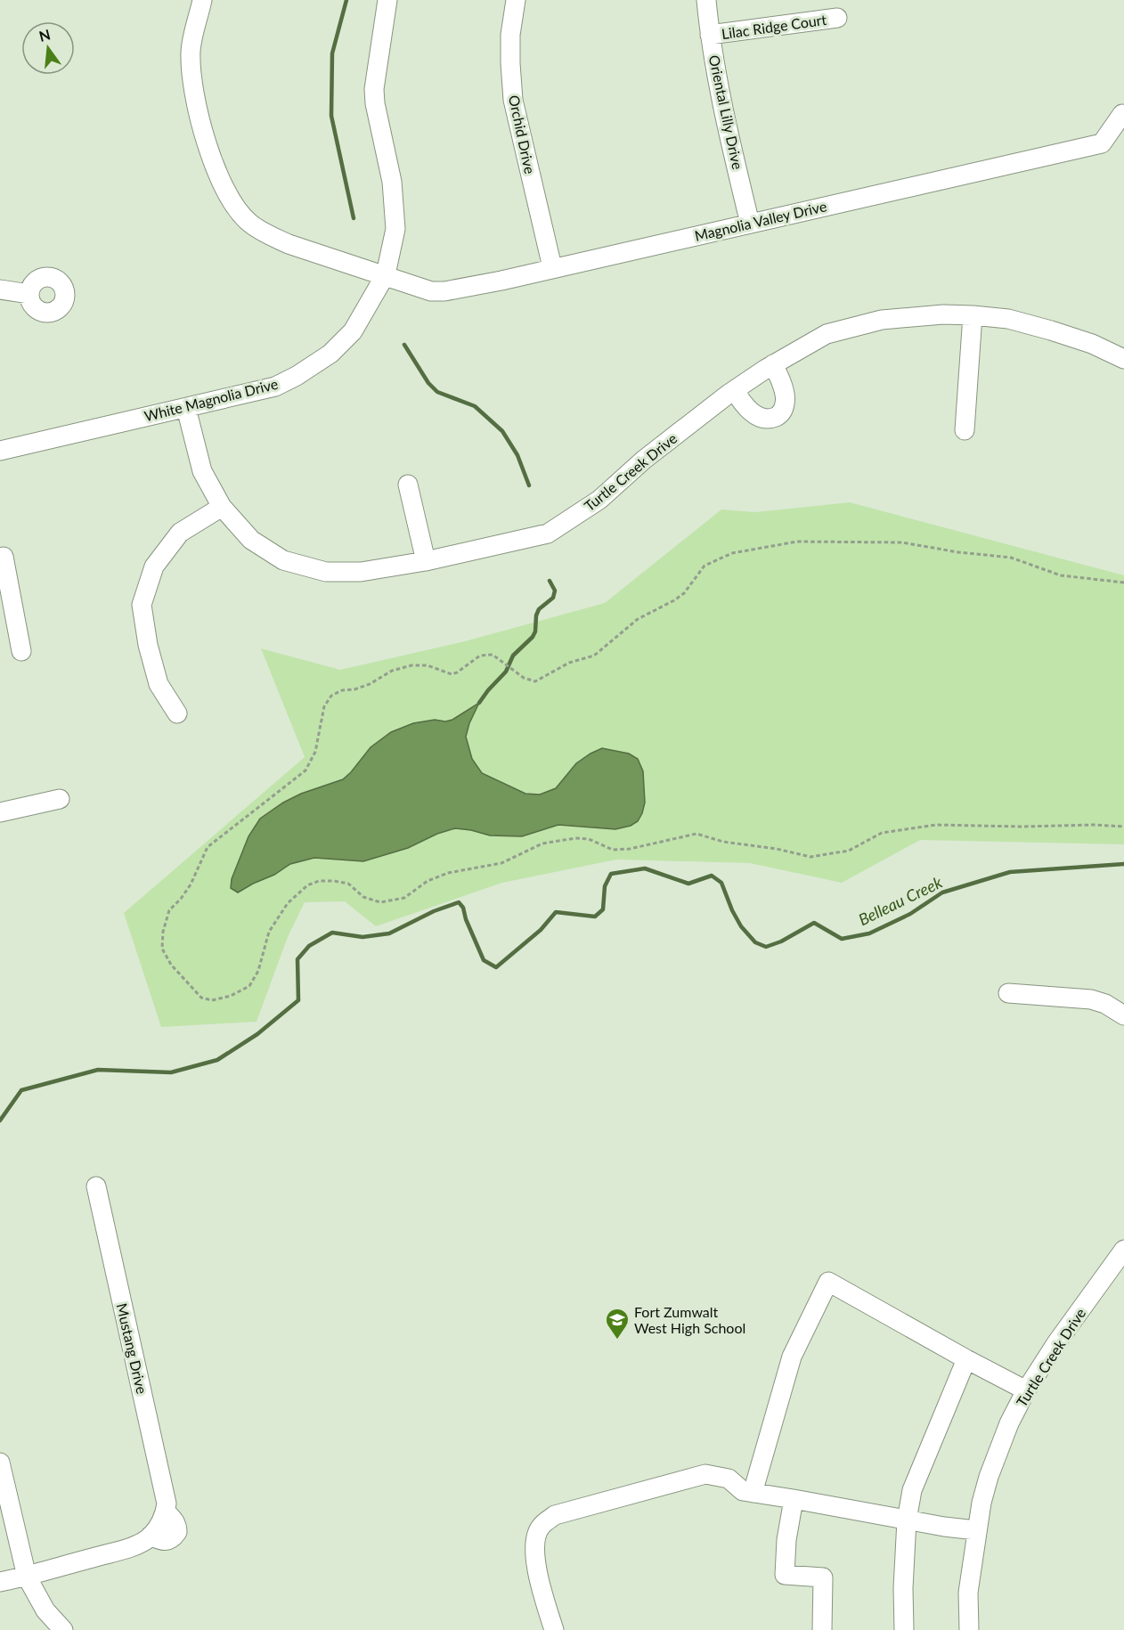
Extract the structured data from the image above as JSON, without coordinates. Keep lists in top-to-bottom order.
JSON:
{
  "streets": {
    "street": [
      "Lilac Ridge Court",
      "Oriental Lilly Drive",
      "Orchid Drive",
      "Magnolia Valley Drive",
      "White Magnolia Drive",
      "Turtle Creek Drive",
      "Mustang Drive"
    ]
  },
  "crossings": [
    ["Lilac Ridge Court", "Oriental Lilly Drive"],
    ["Oriental Lilly Drive", "Magnolia Valley Drive"],
    ["Orchid Drive", "Magnolia Valley Drive"],
    ["Magnolia Valley Drive", "White Magnolia Drive"],
    ["White Magnolia Drive", "Turtle Creek Drive"]
  ],
  "water": ["Belleau Creek"],
  "places": {
    "school or university": ["Fort Zumwalt West High School"]
  },
  "north": "top"
}
